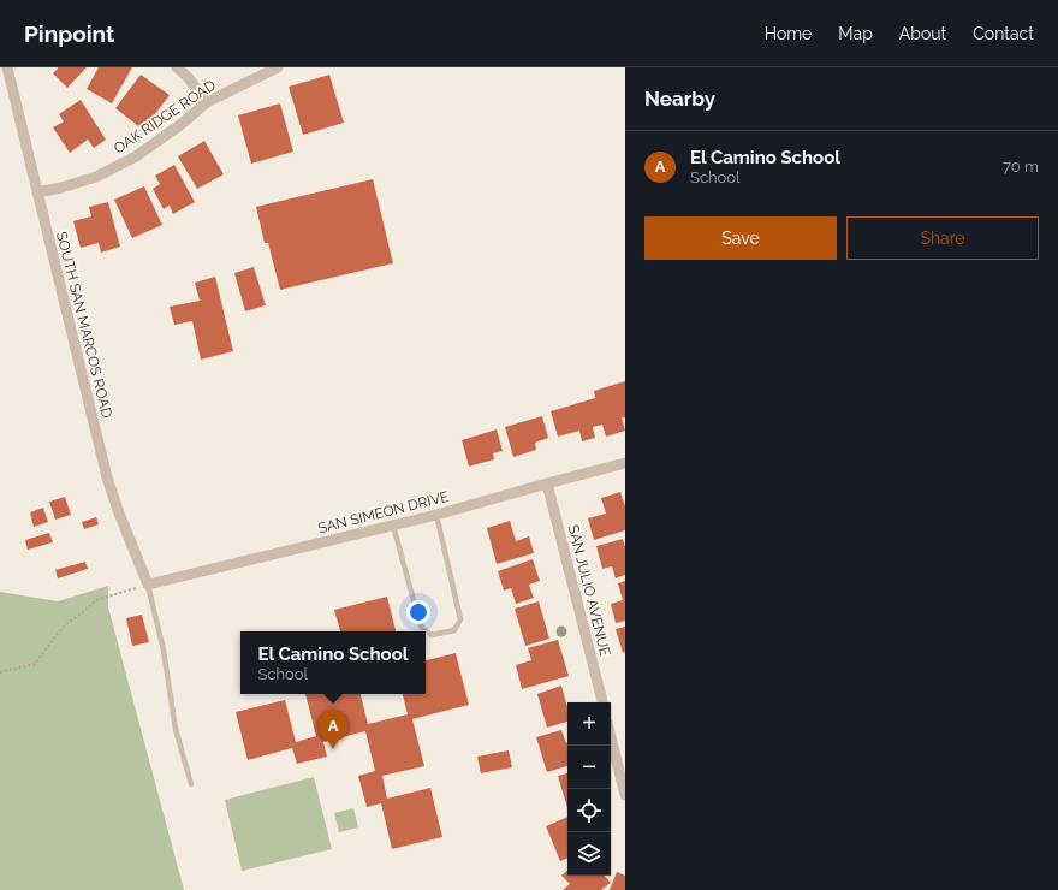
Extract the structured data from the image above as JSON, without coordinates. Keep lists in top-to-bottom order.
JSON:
{
  "streets": {
    "street": [
      "OAK RIDGE ROAD",
      "SOUTH SAN MARCOS ROAD",
      "SAN SIMEON DRIVE",
      "SAN JULIO AVENUE"
    ]
  },
  "crossings": [
    ["OAK RIDGE ROAD", "SOUTH SAN MARCOS ROAD"],
    ["SOUTH SAN MARCOS ROAD", "SAN SIMEON DRIVE"],
    ["SAN SIMEON DRIVE", "SAN JULIO AVENUE"]
  ],
  "page": {
    "header": "Pinpoint",
    "nav": [
      "Home",
      "Map",
      "About",
      "Contact"
    ],
    "heading": "Nearby",
    "list": [
      {
        "mark": "A",
        "name": "El Camino School",
        "note": "School",
        "value": "70 m"
      }
    ],
    "buttons": ["Save", "Share"],
    "popup": ["El Camino School", "School"],
    "map_buttons": ["+", "−"],
    "pins": "A"
  }
}
